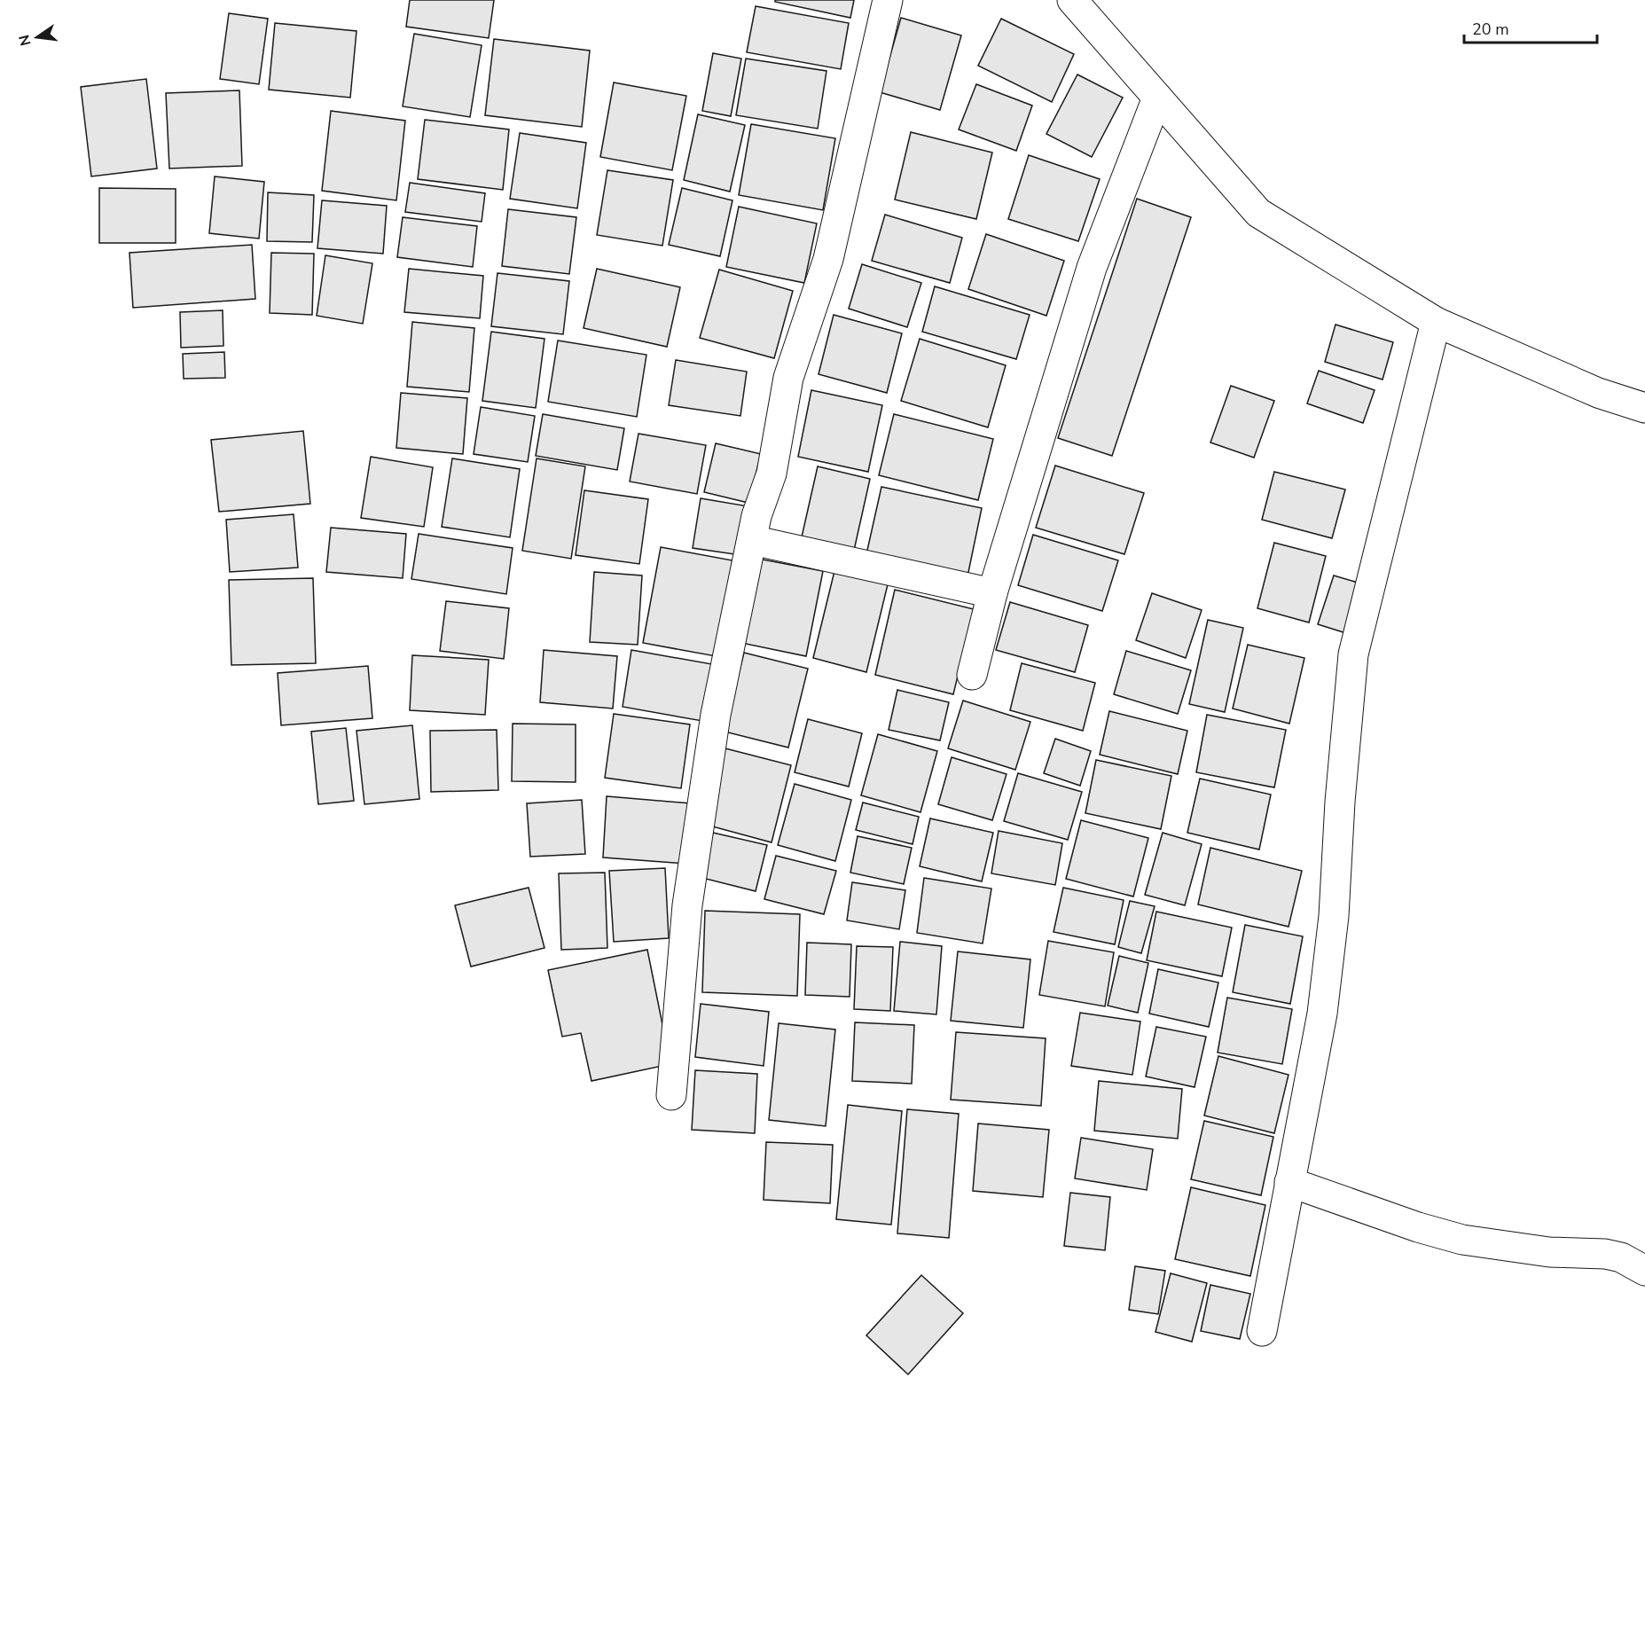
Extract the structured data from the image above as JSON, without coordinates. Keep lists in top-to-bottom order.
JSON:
{
  "scale_bar": "20 m",
  "north": "left"
}
